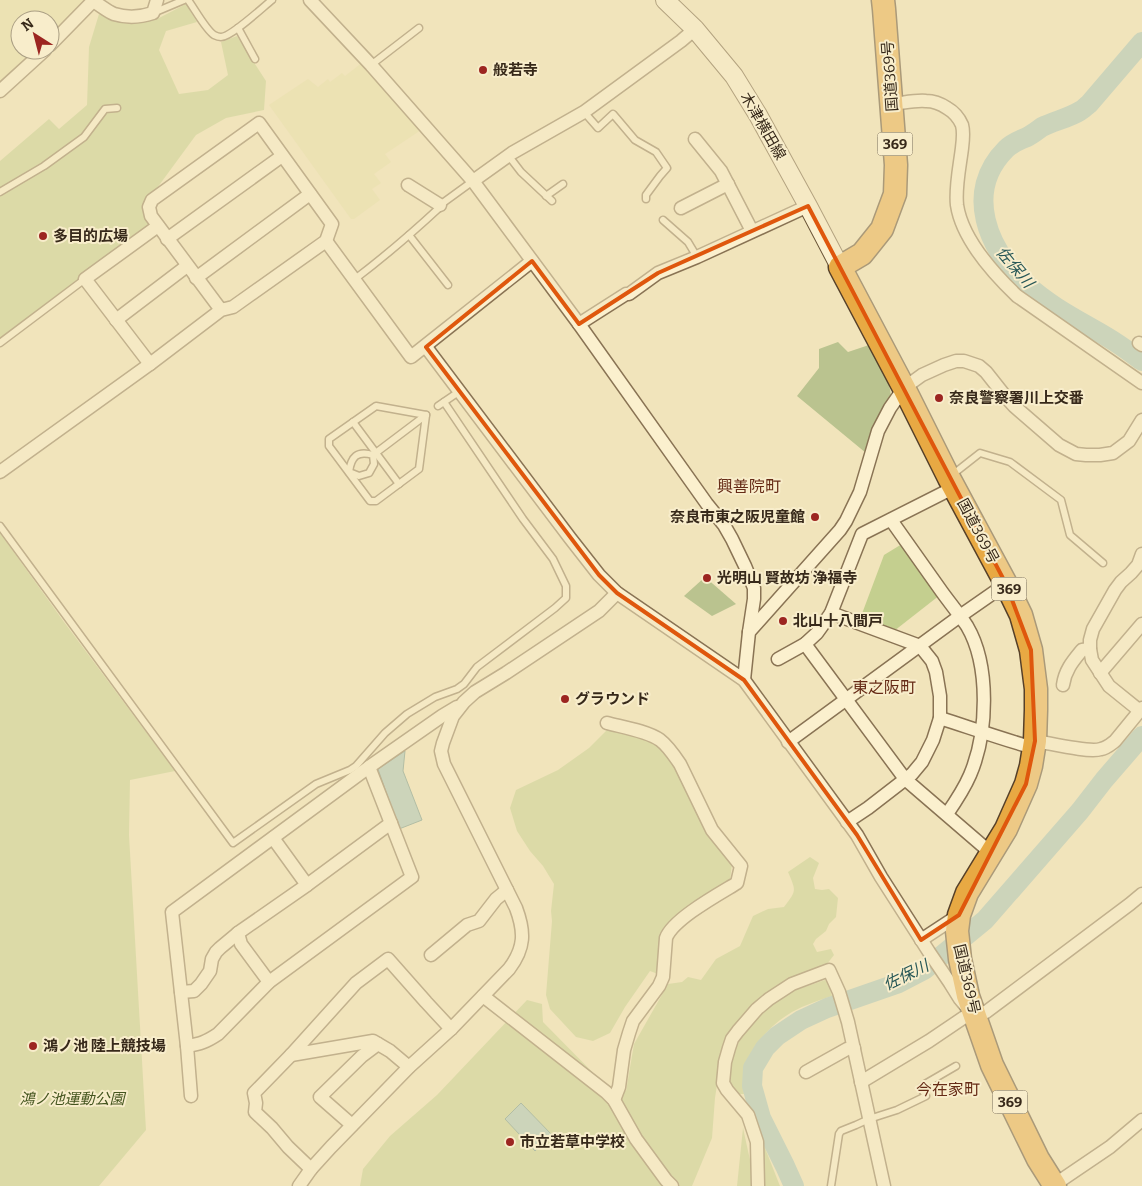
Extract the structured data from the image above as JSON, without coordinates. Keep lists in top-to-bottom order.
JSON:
{
  "streets": {
    "highway": ["国道369号", "369"],
    "main road": ["木津横田線"]
  },
  "crossings": [
    ["国道369号", "木津横田線"]
  ],
  "districts": ["興善院町", "東之阪町", "今在家町"],
  "water": ["佐保川"],
  "parks": ["鴻ノ池運動公園"],
  "places": [
    "般若寺",
    "多目的広場",
    "奈良警察署川上交番",
    "奈良市東之阪児童館",
    "光明山 賢故坊 浄福寺",
    "北山十八間戸",
    "グラウンド",
    "鴻ノ池 陸上競技場",
    "市立若草中学校"
  ],
  "north": "top left"
}
